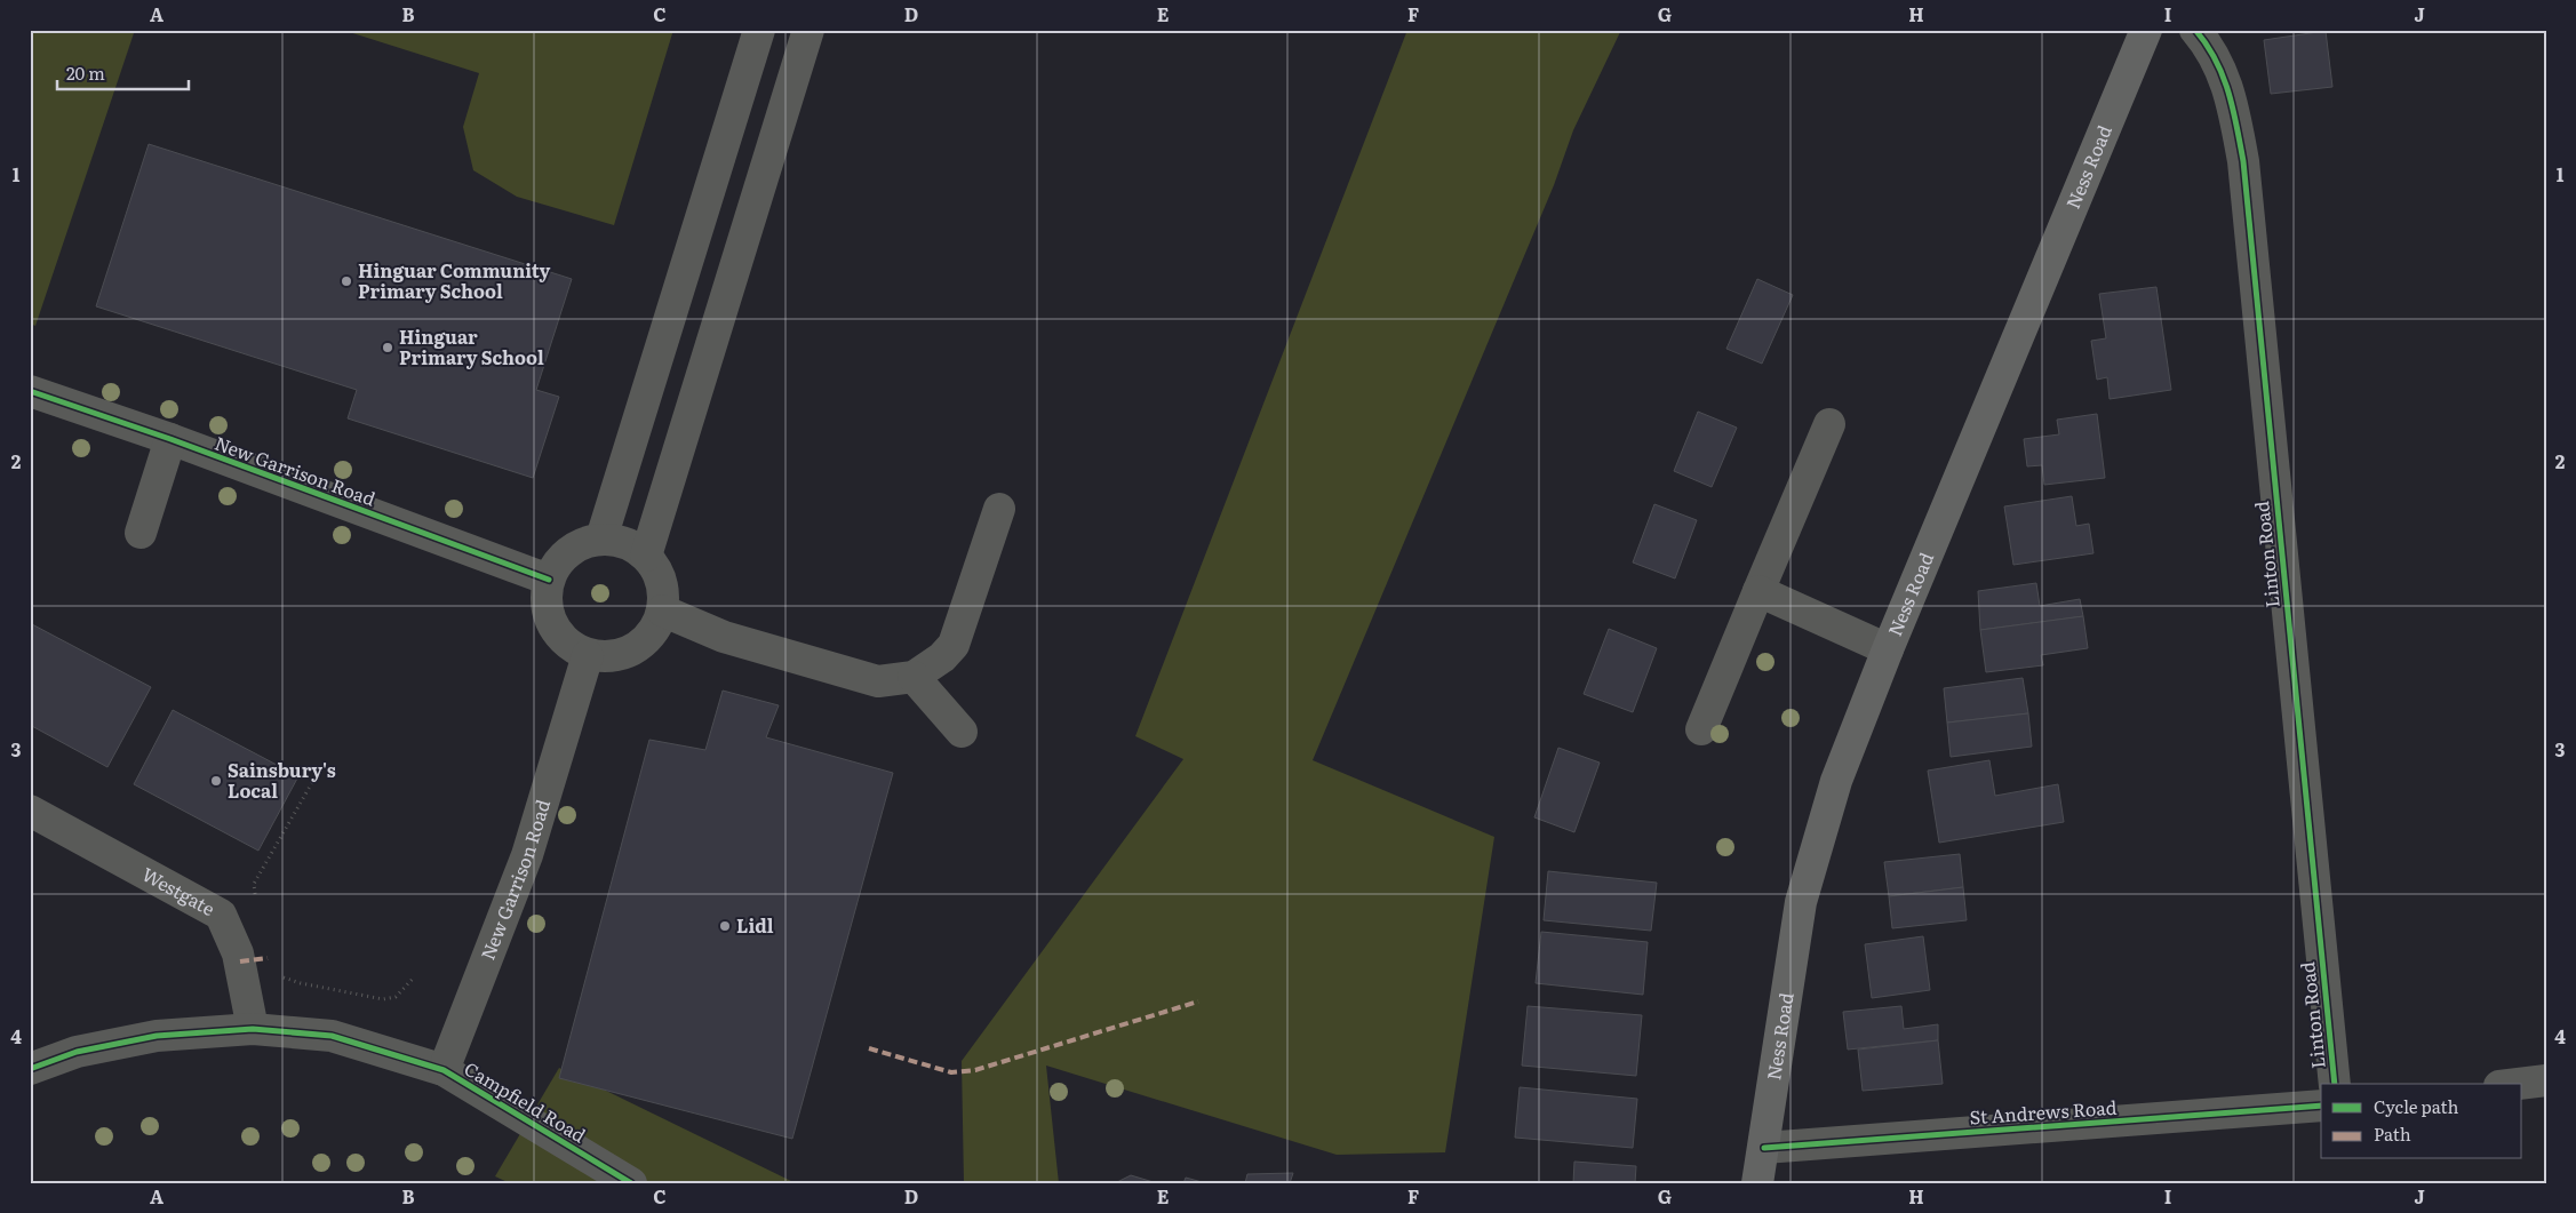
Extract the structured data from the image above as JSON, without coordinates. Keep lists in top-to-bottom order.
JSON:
{
  "streets": {
    "main road": ["Ness Road"],
    "street": [
      "New Garrison Road",
      "Linton Road",
      "Westgate",
      "Campfield Road",
      "St Andrews Road"
    ]
  },
  "crossings": [
    ["Ness Road", "St Andrews Road"],
    ["New Garrison Road", "Campfield Road"],
    ["Westgate", "Campfield Road"]
  ],
  "places": [
    "Hinguar Community Primary School",
    "Hinguar Primary School",
    "Sainsbury's Local",
    "Lidl"
  ],
  "legend": ["Cycle path", "Path"],
  "scale_bar": "20 m",
  "grid": {
    "columns": [
      "A",
      "B",
      "C",
      "D",
      "E",
      "F",
      "G",
      "H",
      "I",
      "J"
    ],
    "rows": [
      "1",
      "2",
      "3",
      "4"
    ]
  }
}
